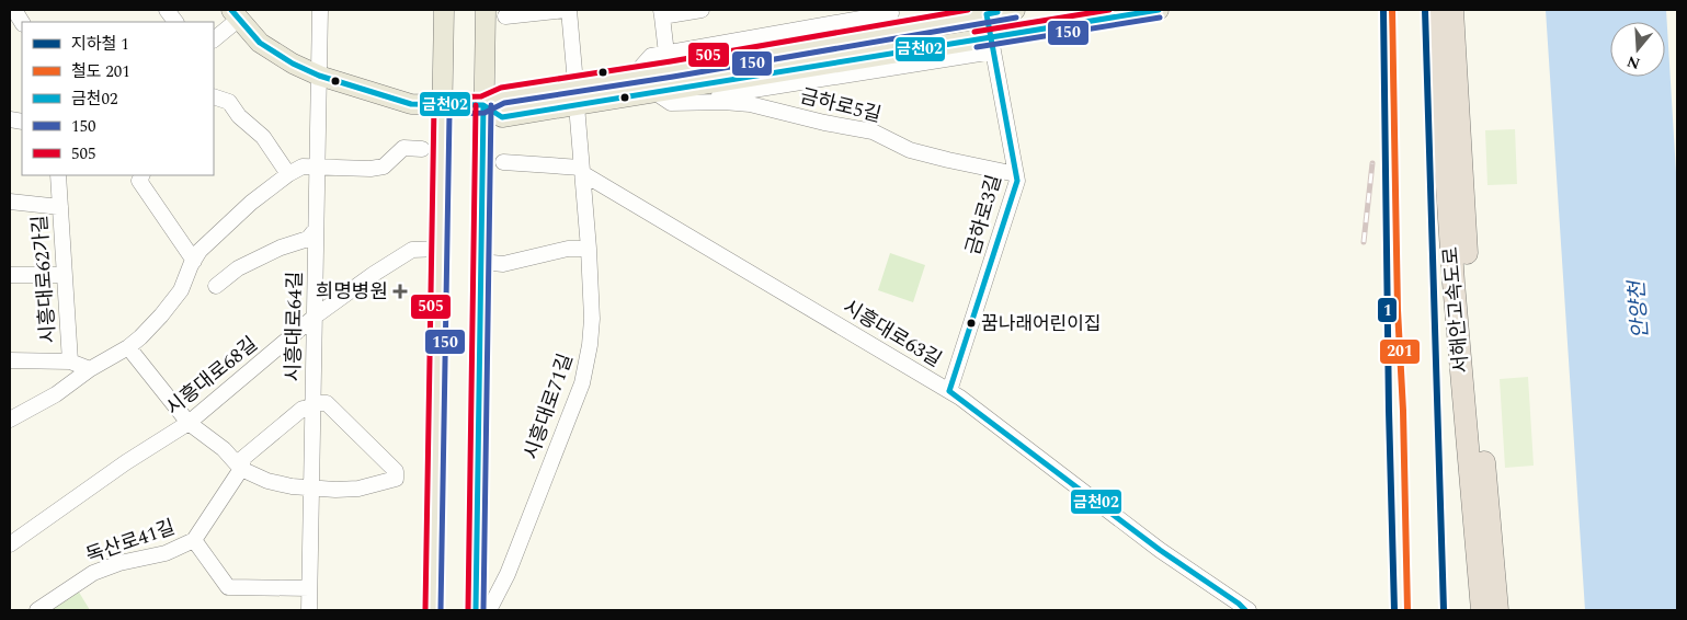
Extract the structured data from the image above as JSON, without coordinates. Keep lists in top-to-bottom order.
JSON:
{
  "streets": {
    "highway": ["서해안고속도로"],
    "street": [
      "금하로5길",
      "금하로3길",
      "시흥대로62가길",
      "시흥대로64길",
      "시흥대로63길",
      "시흥대로68길",
      "시흥대로71길",
      "독산로41길"
    ]
  },
  "crossings": [
    ["금하로5길", "금하로3길"],
    ["금하로3길", "시흥대로63길"],
    ["시흥대로64길", "시흥대로68길"],
    ["시흥대로64길", "독산로41길"],
    ["시흥대로63길", "시흥대로71길"]
  ],
  "water": ["안양천"],
  "places": {
    "health": ["희명병원"],
    "other": ["꿈나래어린이집"]
  },
  "lines": [
    "metro line 1",
    "rail line 201",
    "transit line 금천02",
    "transit line 505",
    "transit line 150"
  ],
  "legend": [
    "지하철 1",
    "철도 201",
    "금천02",
    "150",
    "505"
  ],
  "north": "bottom"
}
